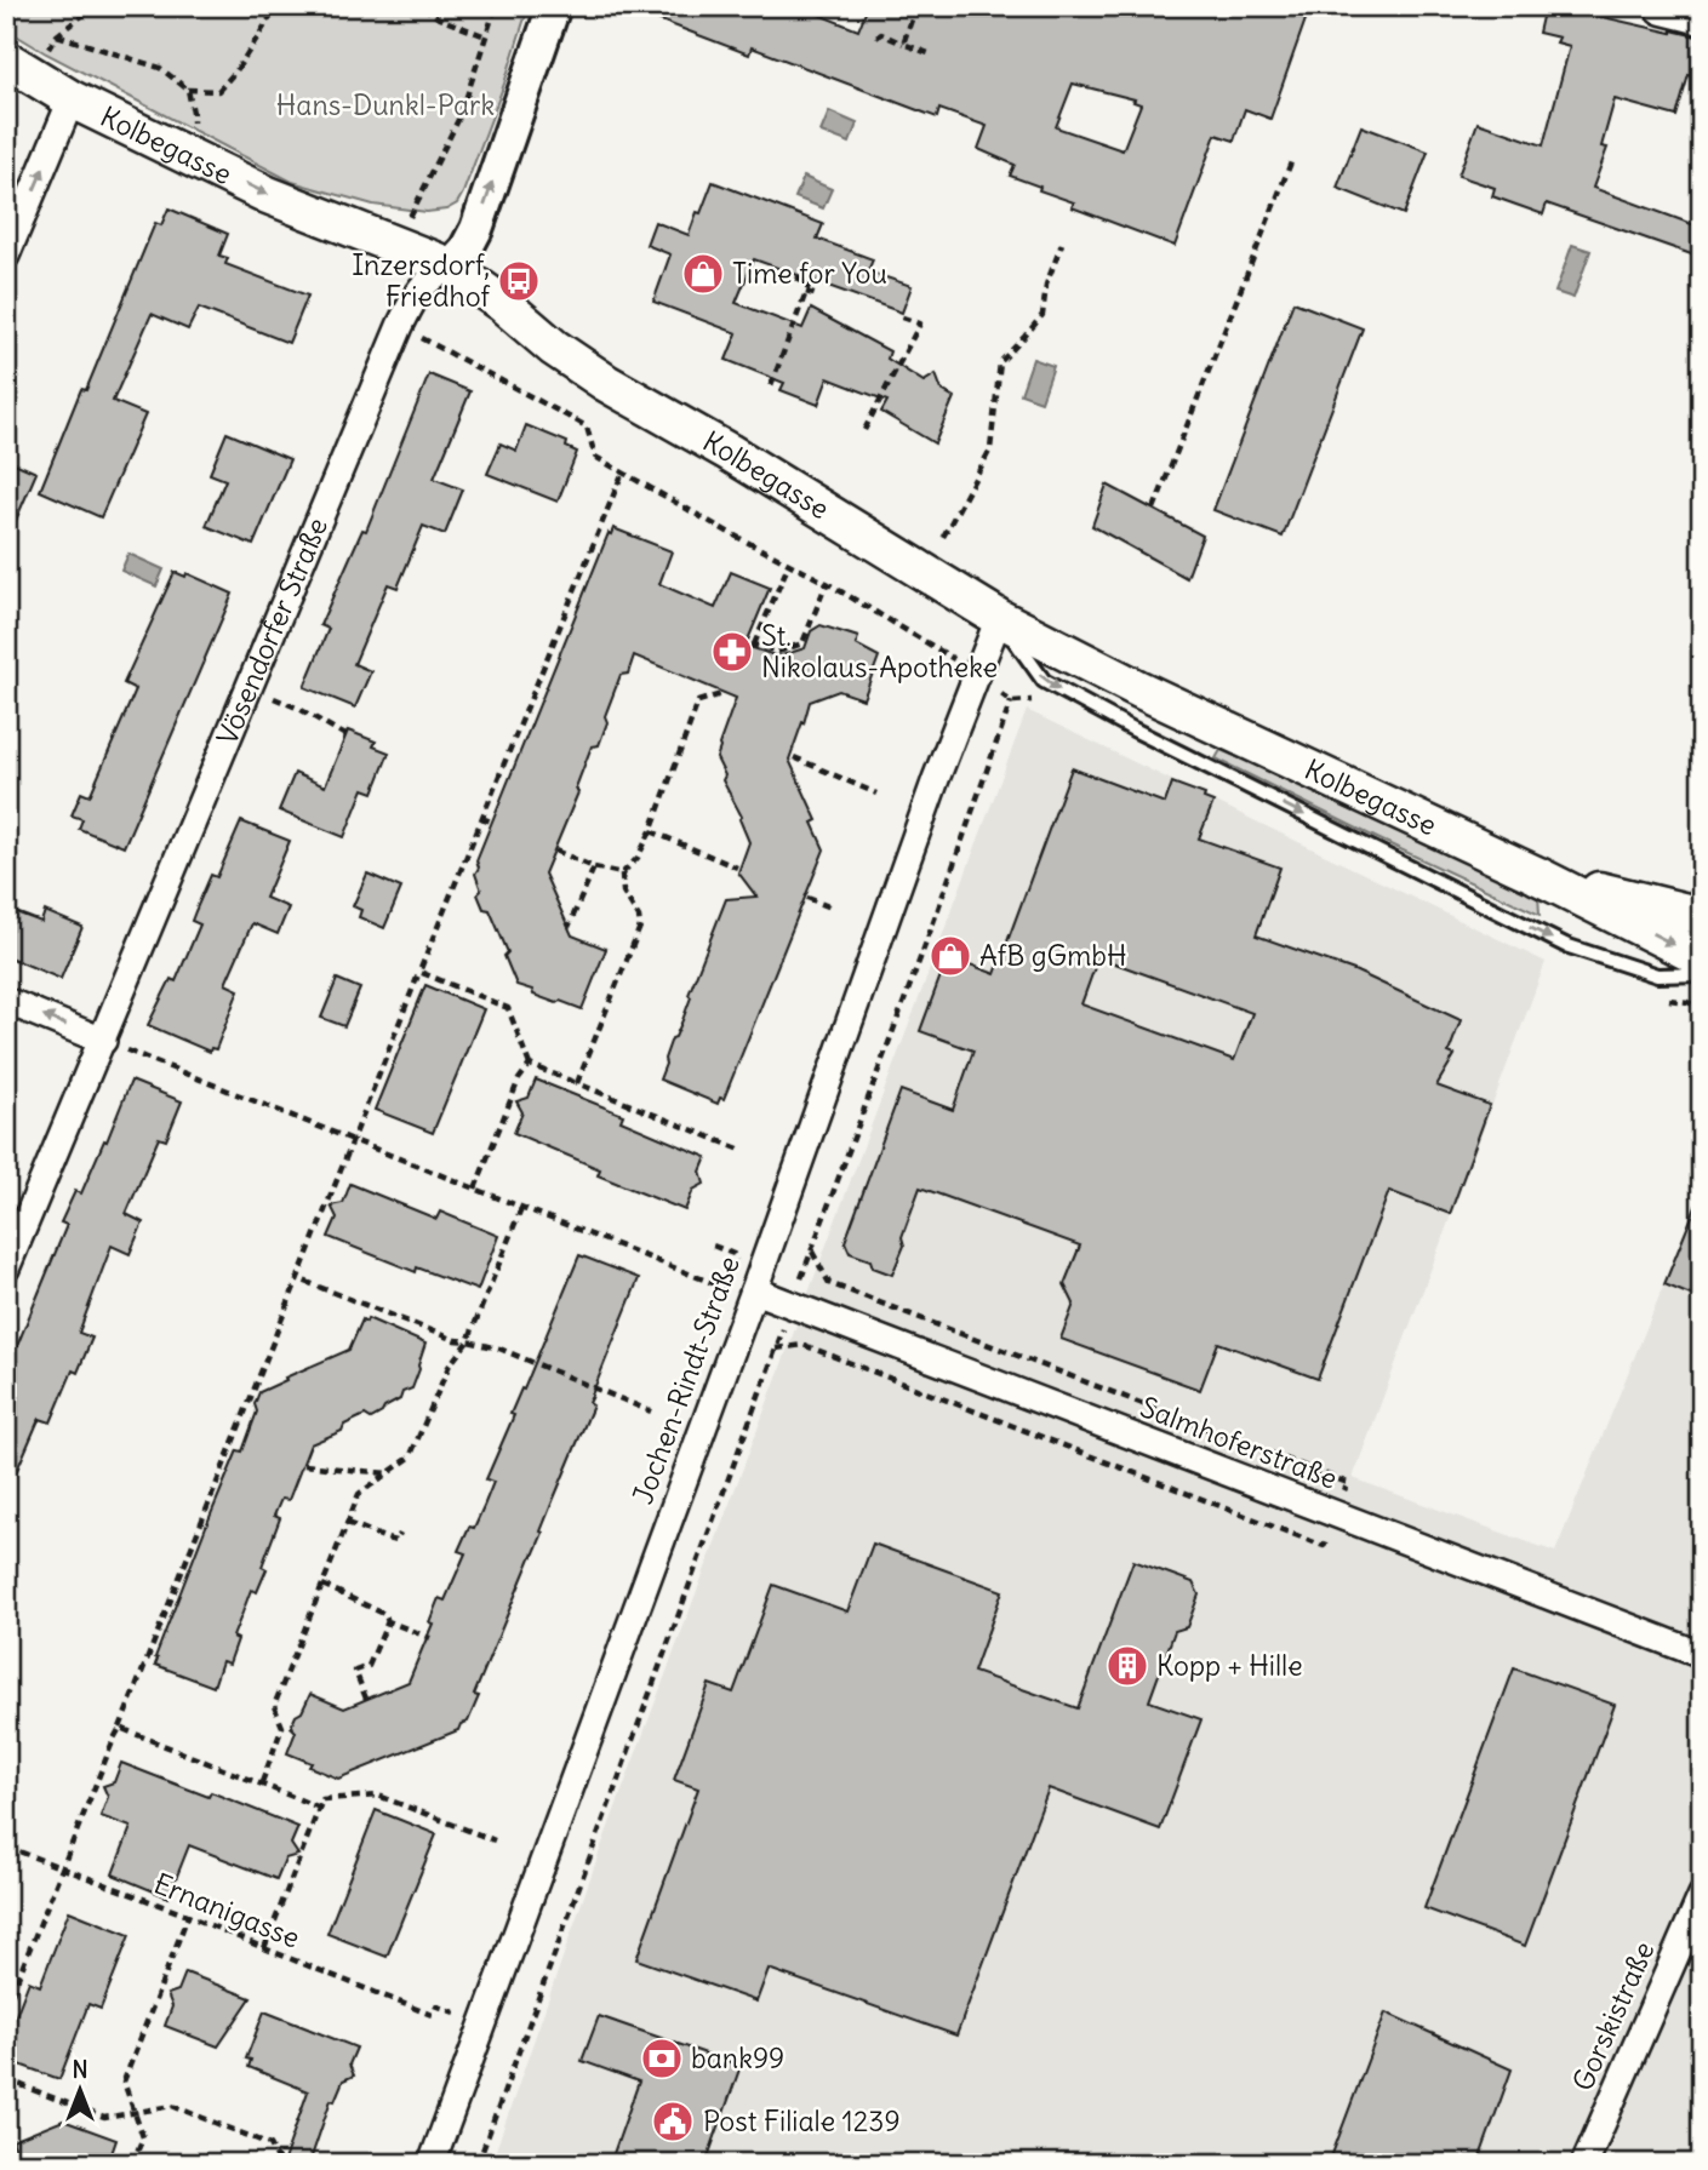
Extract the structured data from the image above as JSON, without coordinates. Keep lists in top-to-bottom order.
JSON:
{
  "streets": {
    "main road": ["Kolbegasse"],
    "street": [
      "Vösendorfer Straße",
      "Jochen-Rindt-Straße",
      "Salmhoferstraße",
      "Gorskistraße"
    ],
    "path": ["Ernanigasse"]
  },
  "crossings": [
    ["Kolbegasse", "Vösendorfer Straße"],
    ["Kolbegasse", "Jochen-Rindt-Straße"],
    ["Jochen-Rindt-Straße", "Salmhoferstraße"]
  ],
  "parks": ["Hans-Dunkl-Park"],
  "places": {
    "shop": ["Time for You", "AfB gGmbH"],
    "bus stop": ["Inzersdorf, Friedhof"],
    "pharmacy": ["St. Nikolaus-Apotheke"],
    "building": ["Kopp + Hille"],
    "bank": ["bank99"],
    "public building": ["Post Filiale 1239"]
  },
  "north": "top"
}
